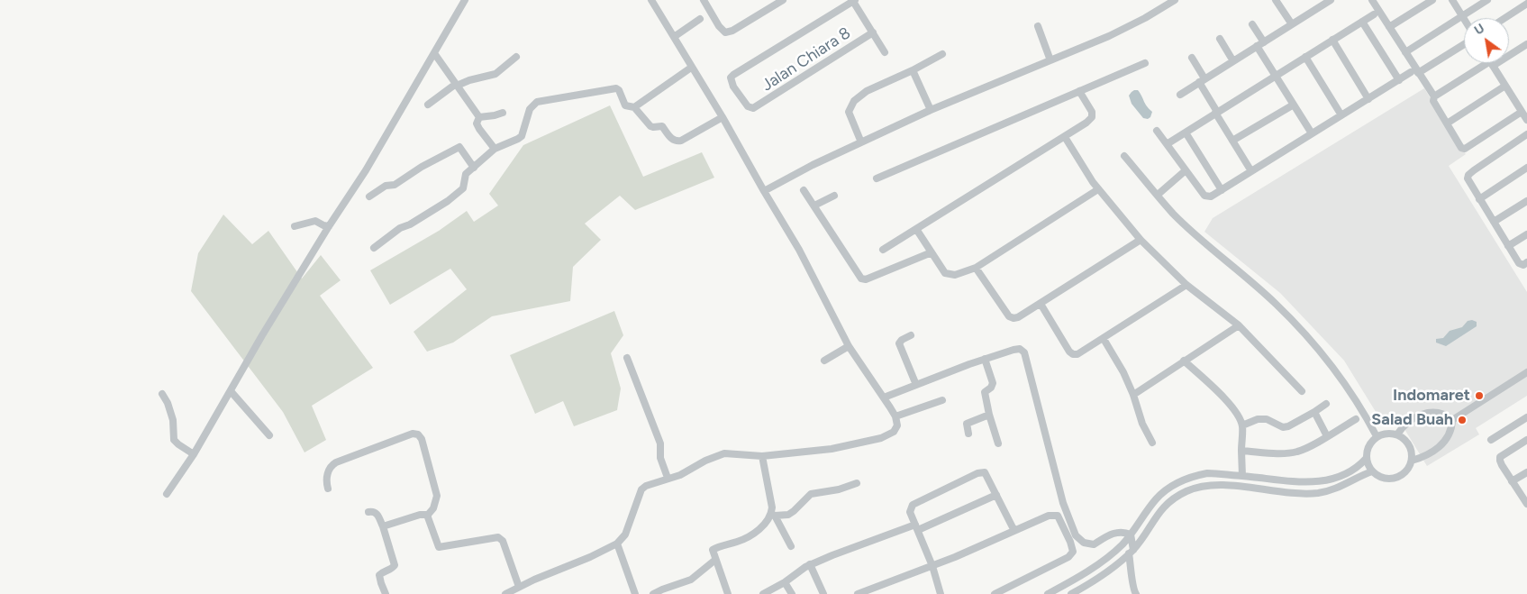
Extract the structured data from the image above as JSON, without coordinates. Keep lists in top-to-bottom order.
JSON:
{
  "streets": {
    "street": ["Jalan Chiara 8"]
  },
  "places": ["Indomaret", "Salad Buah"],
  "north": "top left"
}
